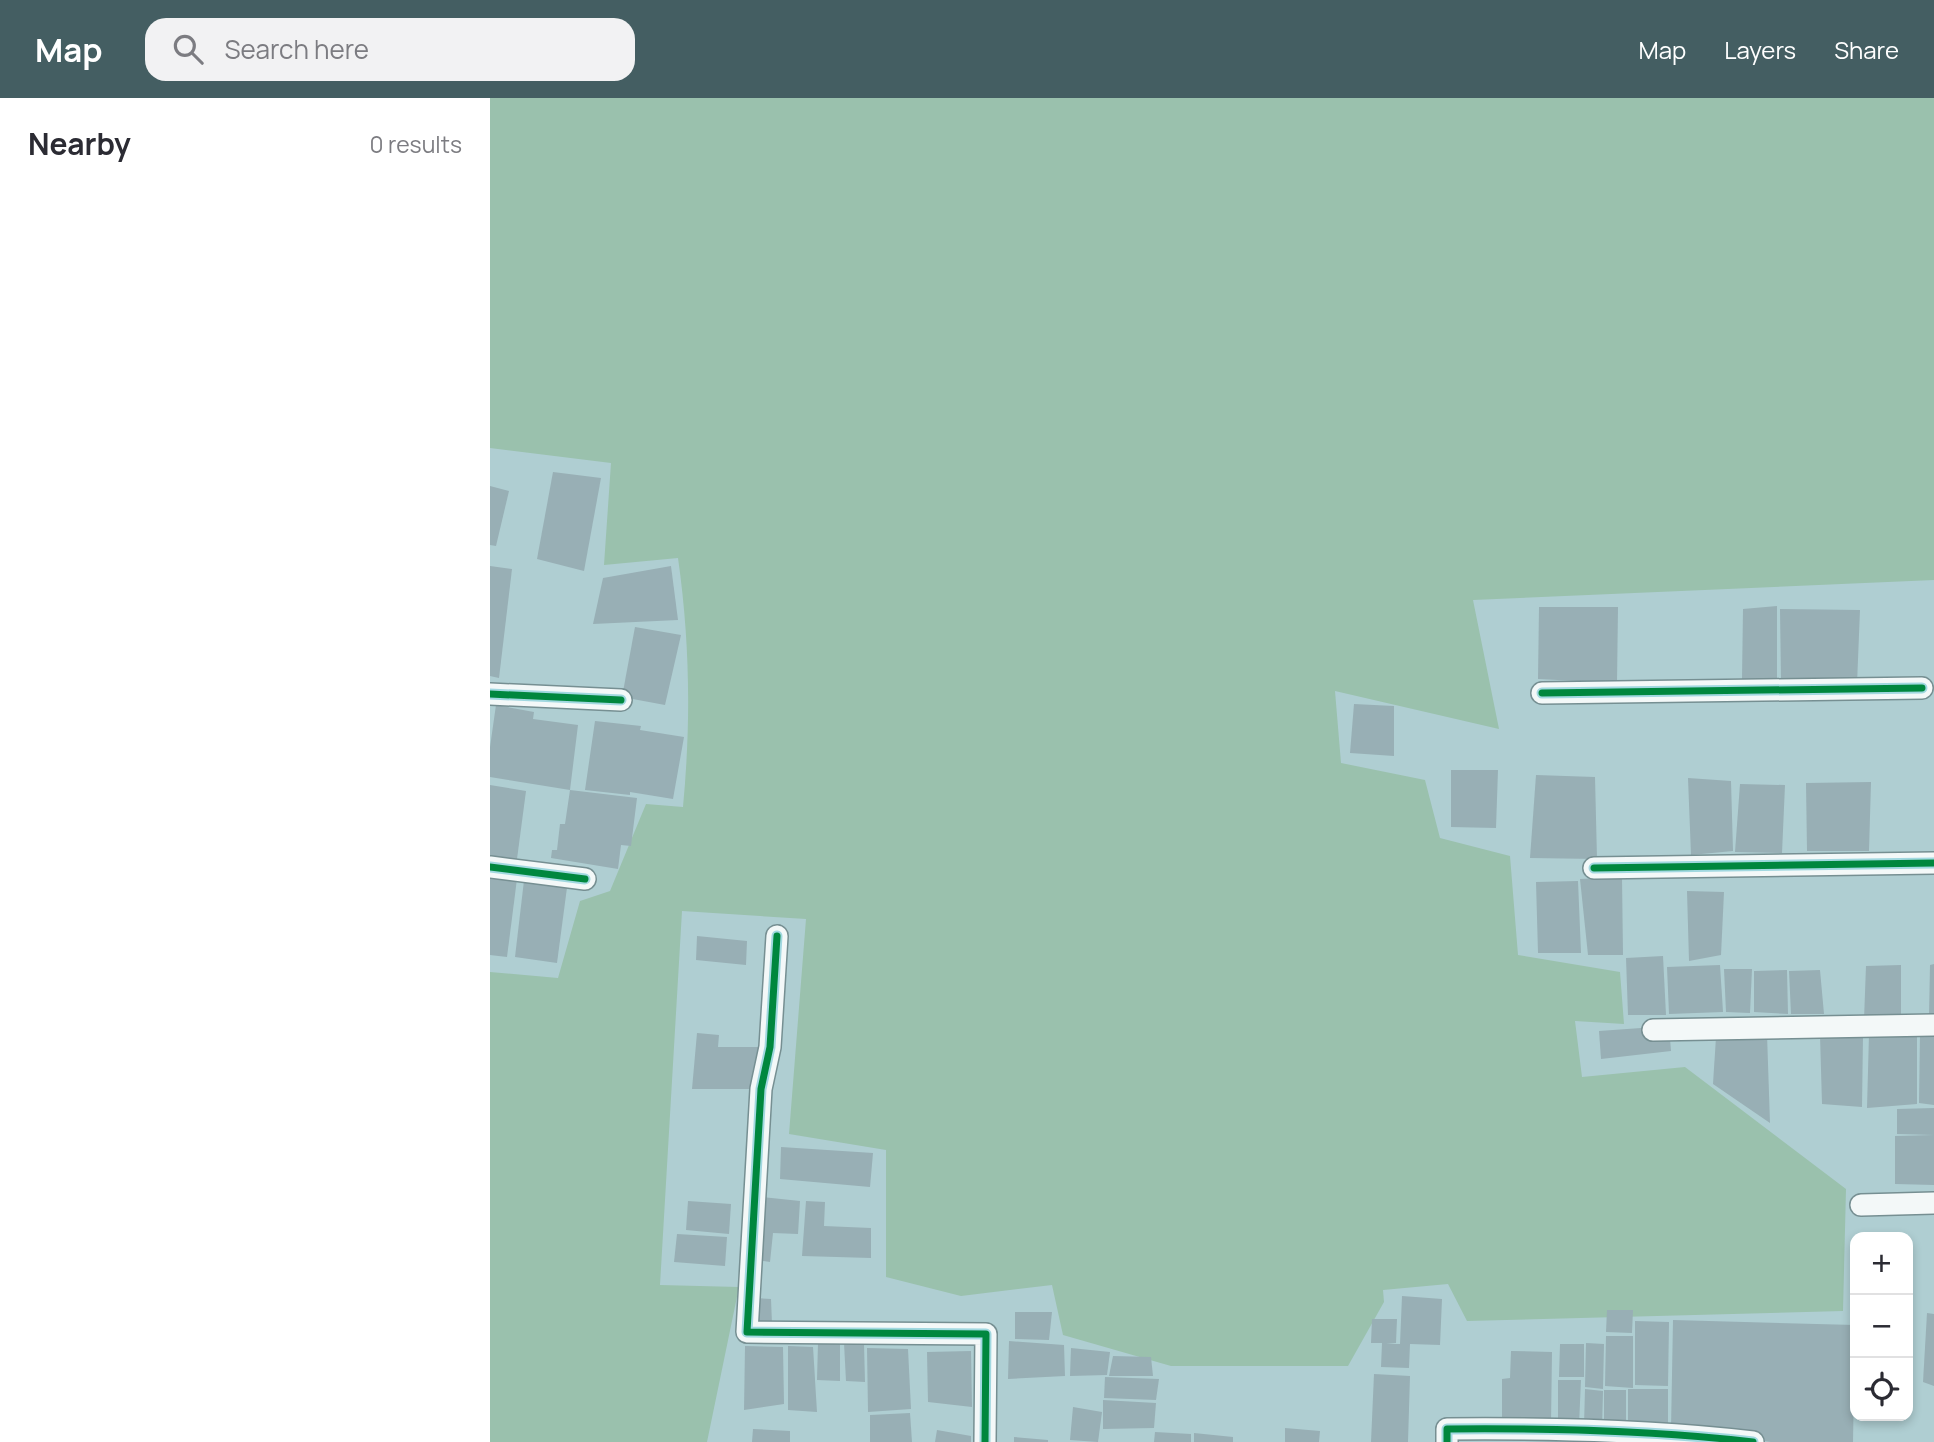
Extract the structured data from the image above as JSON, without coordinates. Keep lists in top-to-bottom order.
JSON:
{
  "page": {
    "header": "Map",
    "search": "Search here",
    "nav": ["Map", "Layers", "Share"],
    "heading": ["Nearby", "0 results"],
    "map_buttons": ["+", "−"]
  }
}
